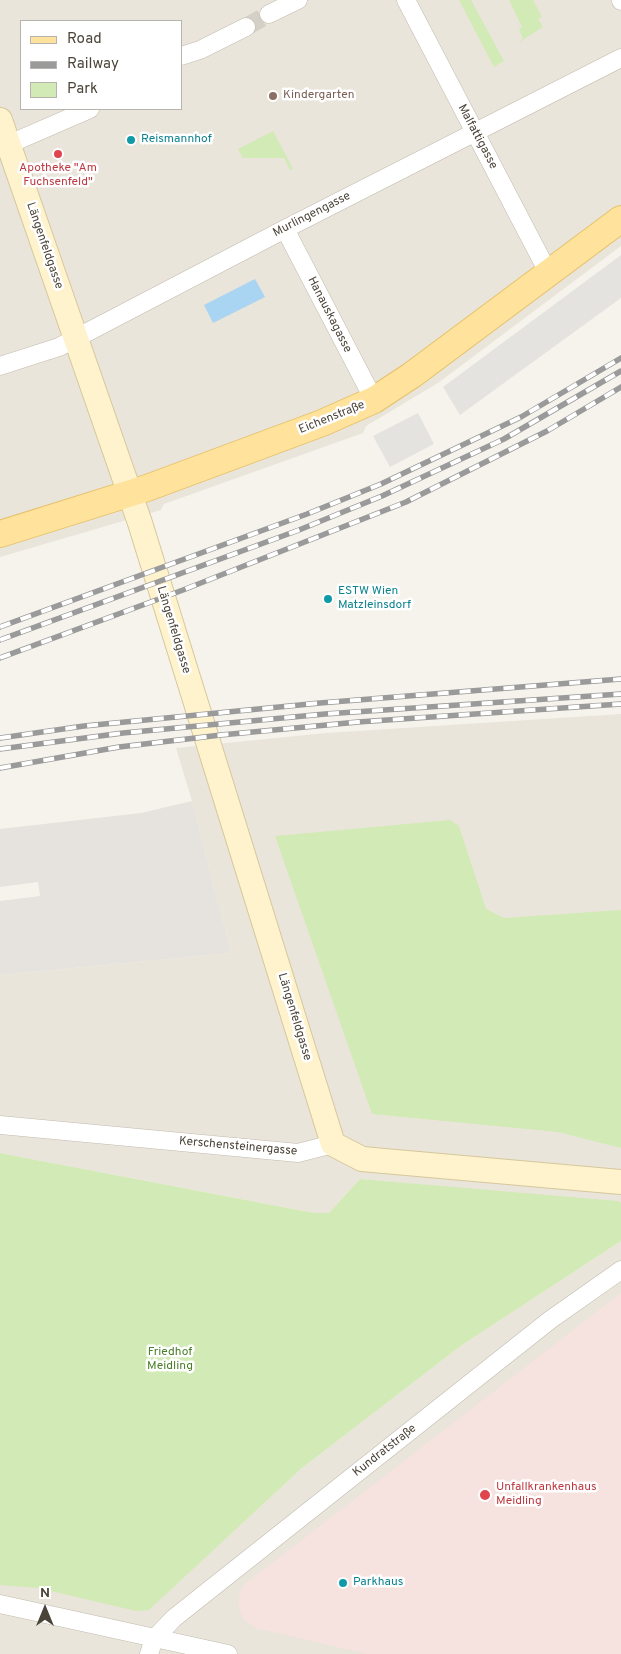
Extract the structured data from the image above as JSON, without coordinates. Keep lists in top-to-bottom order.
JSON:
{
  "streets": {
    "main road": ["Eichenstraße"],
    "street": [
      "Malfattigasse",
      "Murlingengasse",
      "Längenfeldgasse",
      "Hanauskagasse",
      "Kerschensteinergasse",
      "Kundratstraße"
    ]
  },
  "crossings": [
    ["Malfattigasse", "Murlingengasse"],
    ["Malfattigasse", "Eichenstraße"],
    ["Murlingengasse", "Längenfeldgasse"],
    ["Murlingengasse", "Hanauskagasse"],
    ["Längenfeldgasse", "Eichenstraße"],
    ["Längenfeldgasse", "Kerschensteinergasse"],
    ["Hanauskagasse", "Eichenstraße"]
  ],
  "parks": ["Friedhof Meidling"],
  "places": [
    "Kindergarten",
    "Reismannhof",
    "Apotheke \"Am Fuchsenfeld\"",
    "ESTW Wien Matzleinsdorf",
    "Unfallkrankenhaus Meidling",
    "Parkhaus"
  ],
  "legend": ["Road", "Railway", "Park"],
  "north": "top"
}
